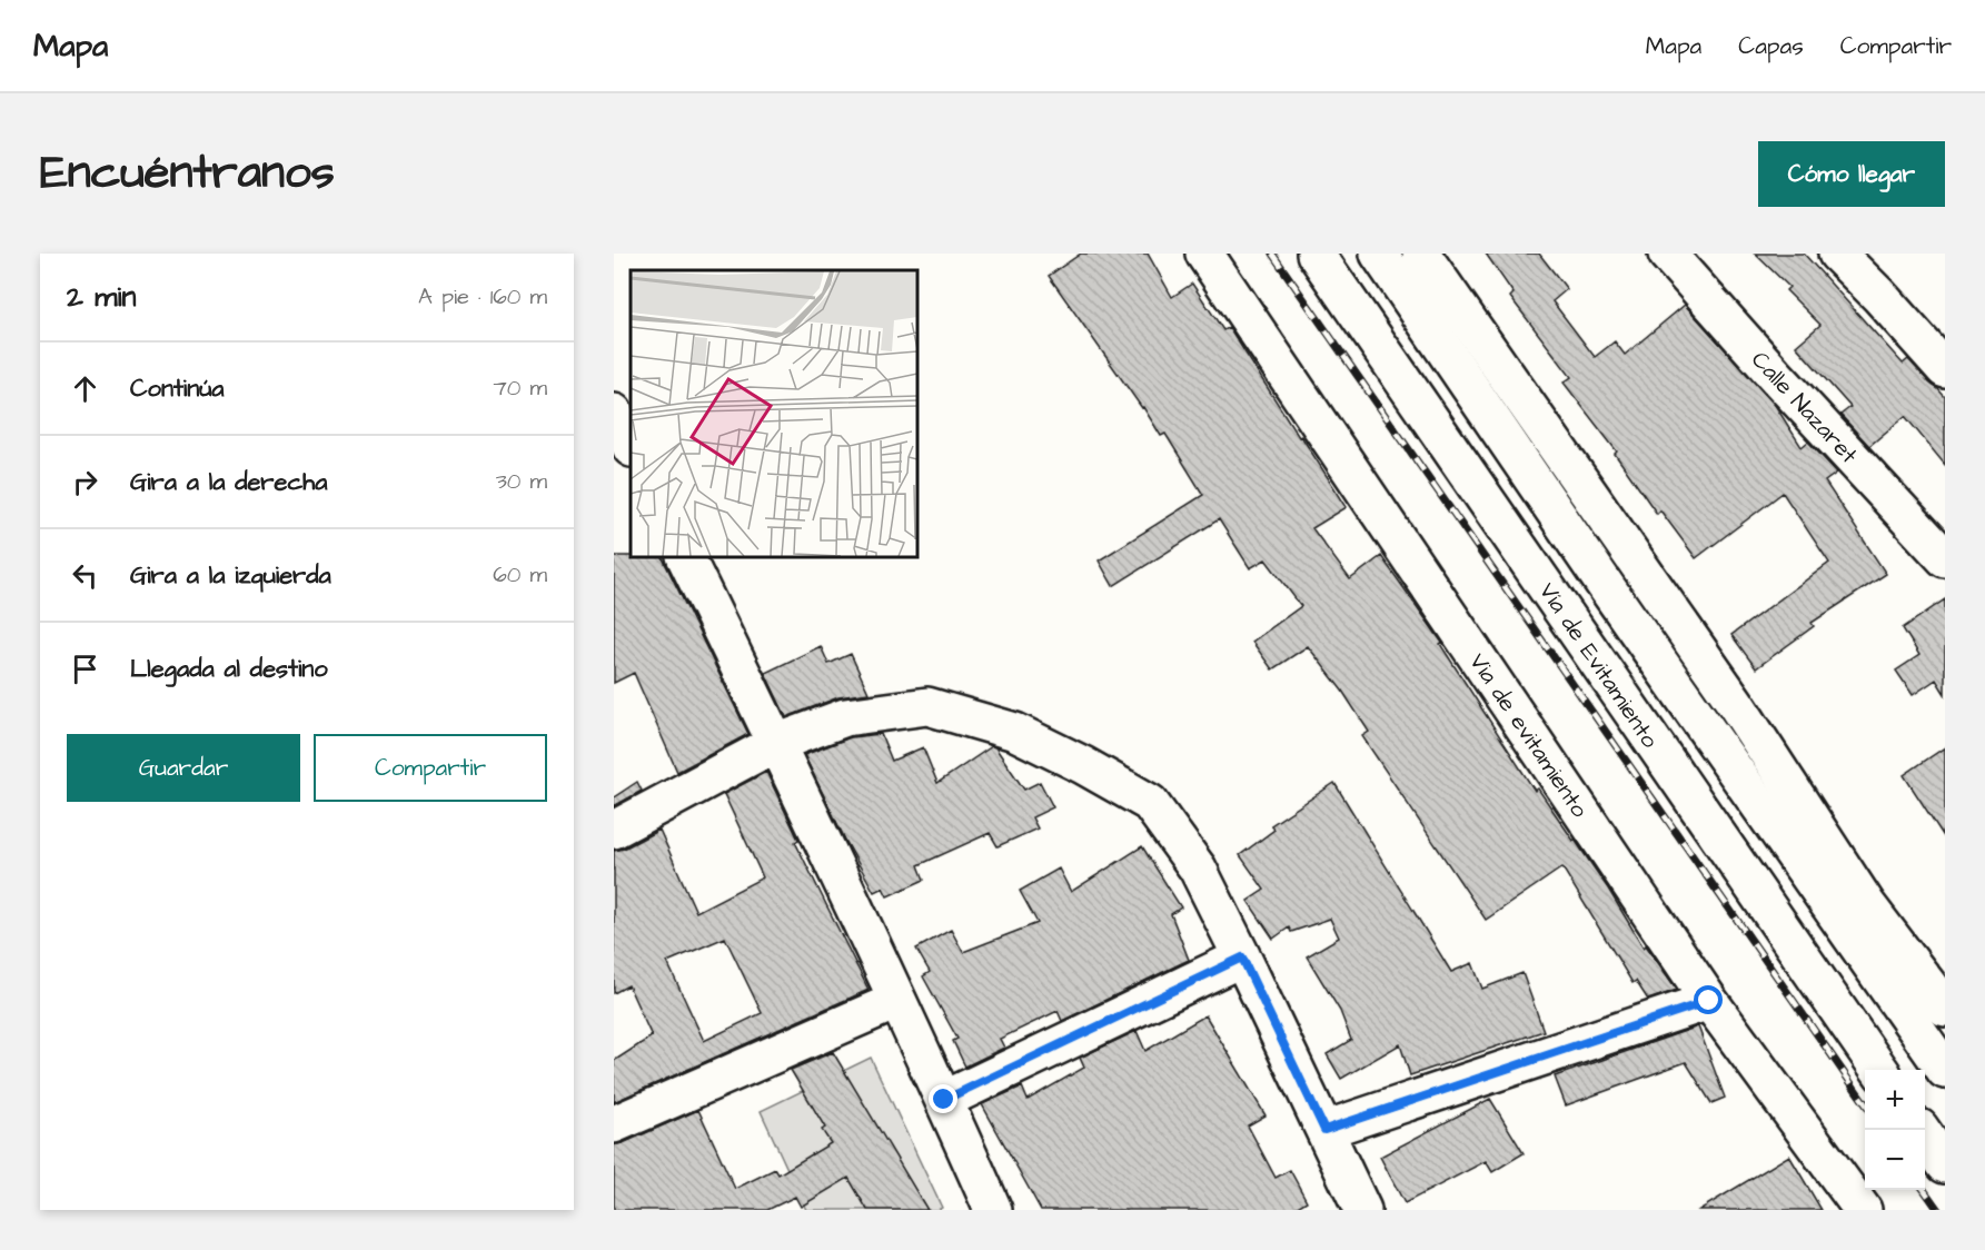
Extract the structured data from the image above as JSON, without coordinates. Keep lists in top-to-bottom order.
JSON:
{
  "streets": {
    "main road": ["Calle Nazaret", "Vía de Evitamiento", "Via de evitamiento"]
  },
  "page": {
    "header": "Mapa",
    "nav": ["Mapa", "Capas", "Compartir"],
    "title": "Encuéntranos",
    "buttons": [
      "Cómo llegar",
      ["Guardar", "Compartir"]
    ],
    "heading": ["2 min", "A pie · 160 m"],
    "list": [
      ["Continúa", "70 m"],
      ["Gira a la derecha", "30 m"],
      ["Gira a la izquierda", "60 m"],
      "Llegada al destino"
    ],
    "map_buttons": ["+", "−"]
  }
}
